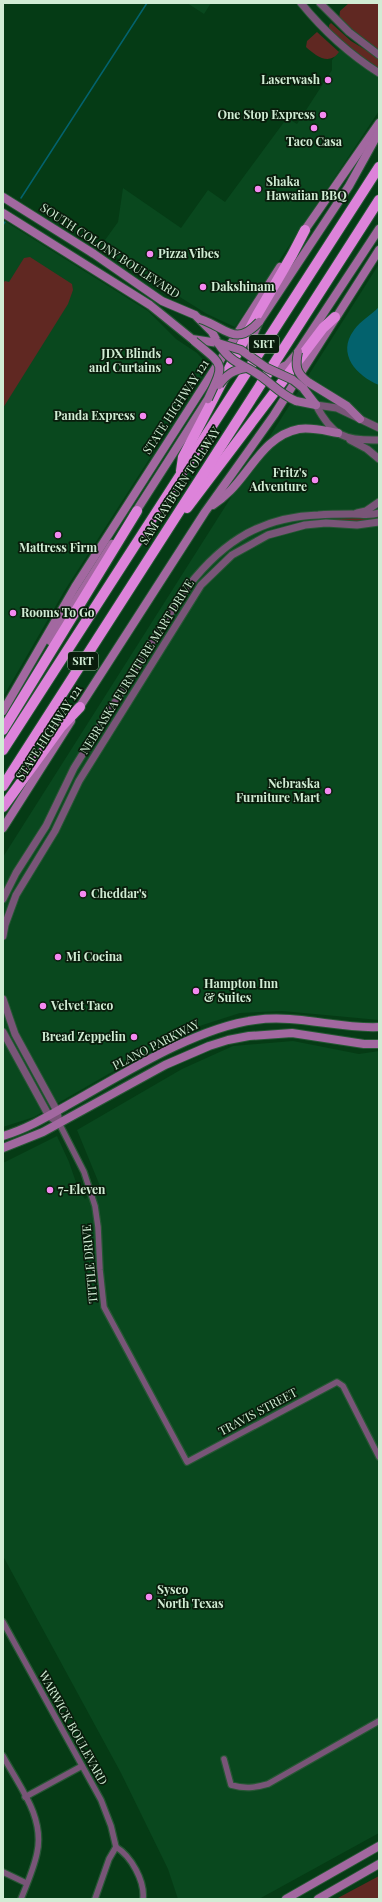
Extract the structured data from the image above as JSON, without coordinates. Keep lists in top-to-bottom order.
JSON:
{
  "streets": {
    "highway": ["SRT", "SAM RAYBURN TOLLWAY"],
    "main road": ["SOUTH COLONY BOULEVARD", "STATE HIGHWAY 121", "PLANO PARKWAY"],
    "street": [
      "NEBRASKA FURNITURE MART DRIVE",
      "TITTLE DRIVE",
      "TRAVIS STREET",
      "WARWICK BOULEVARD"
    ]
  },
  "crossings": [
    ["PLANO PARKWAY", "TITTLE DRIVE"],
    ["TITTLE DRIVE", "TRAVIS STREET"]
  ],
  "places": [
    "Laserwash",
    "One Stop Express",
    "Taco Casa",
    "Shaka Hawaiian BBQ",
    "Pizza Vibes",
    "Dakshinam",
    "JDX Blinds and Curtains",
    "Panda Express",
    "Fritz's Adventure",
    "Mattress Firm",
    "Rooms To Go",
    "Nebraska Furniture Mart",
    "Cheddar's",
    "Mi Cocina",
    "Hampton Inn & Suites",
    "Velvet Taco",
    "Bread Zeppelin",
    "7-Eleven",
    "Sysco North Texas"
  ]
}
